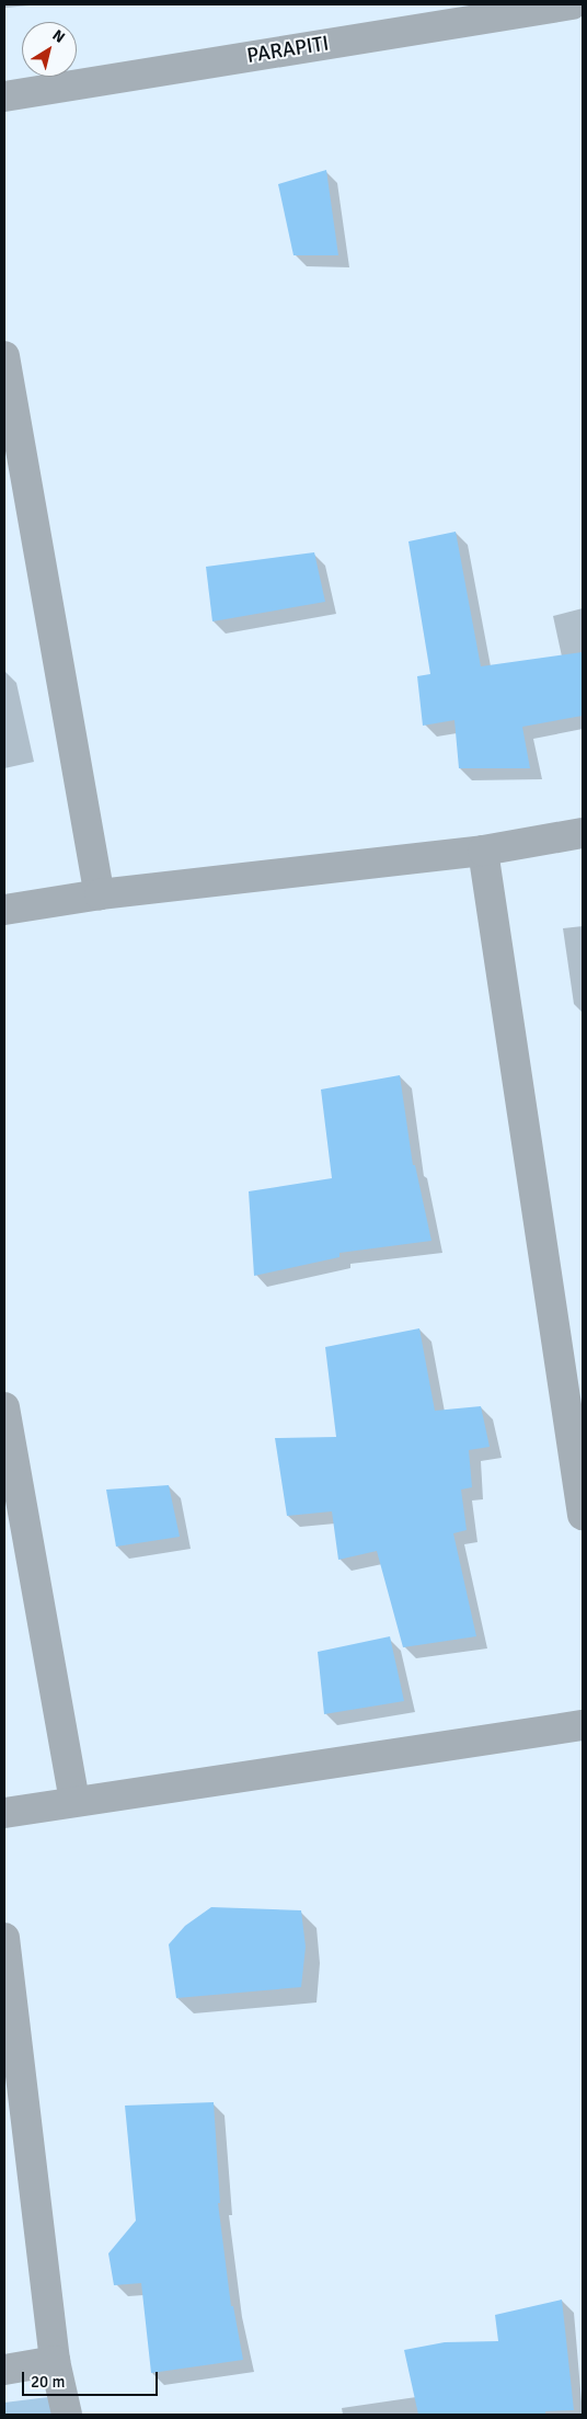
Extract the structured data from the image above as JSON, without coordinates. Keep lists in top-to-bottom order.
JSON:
{
  "streets": {
    "street": ["PARAPITI"]
  },
  "scale_bar": "20 m",
  "north": "top right"
}
